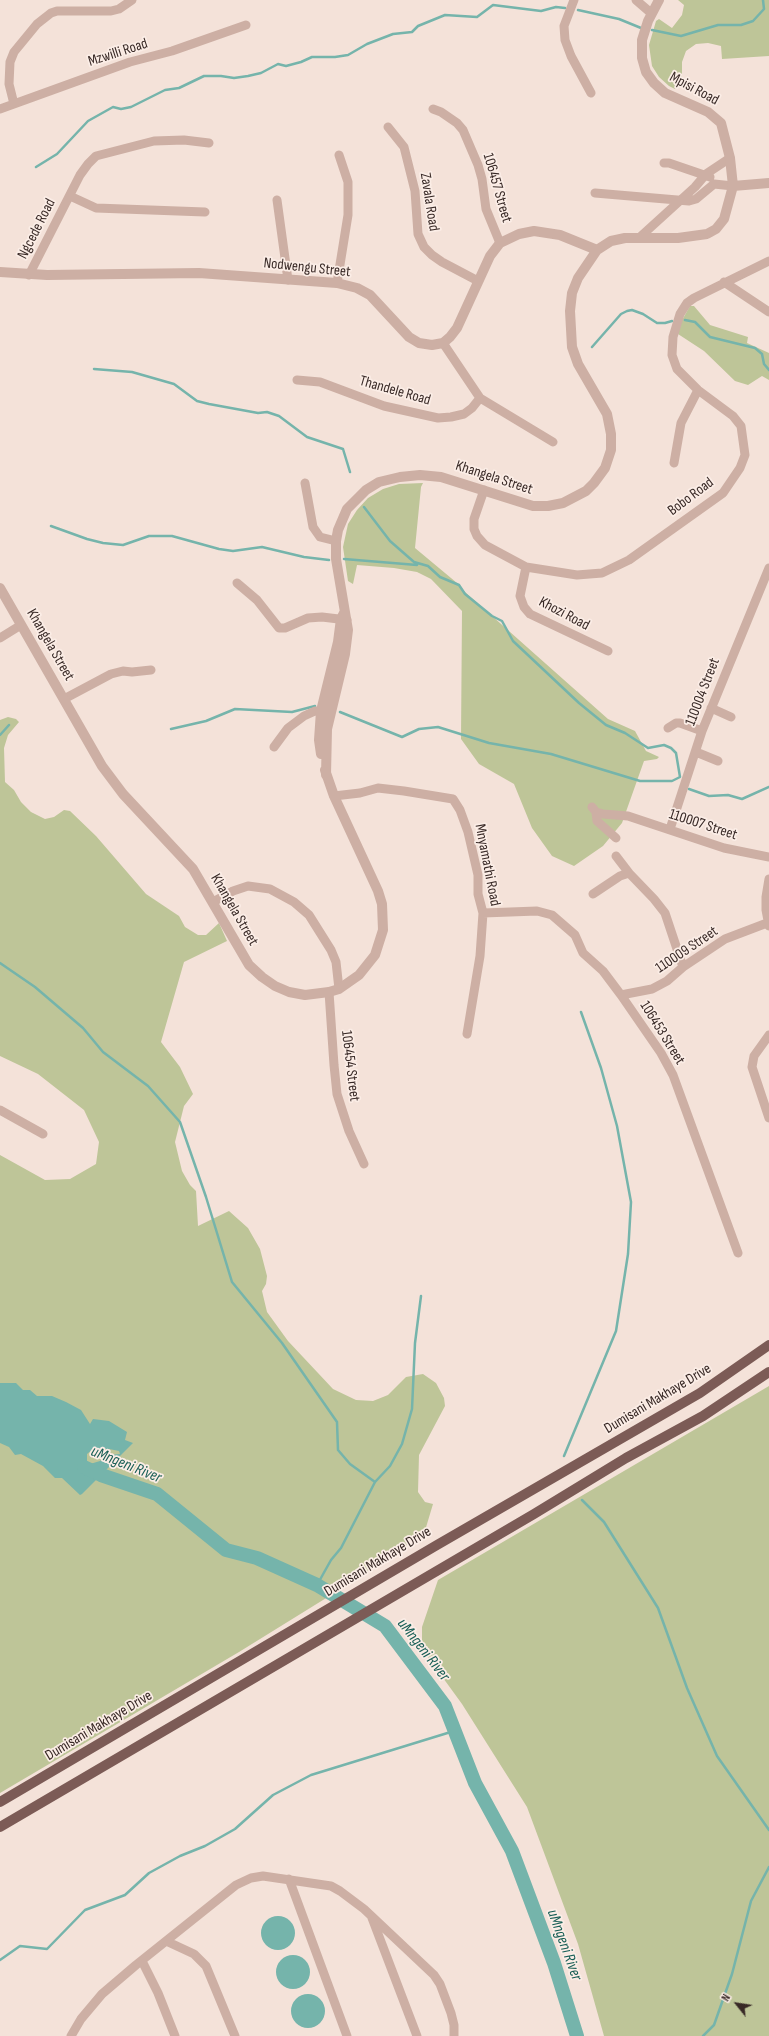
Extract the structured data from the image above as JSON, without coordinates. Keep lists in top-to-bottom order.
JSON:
{
  "streets": {
    "main road": ["Dumisani Makhaye Drive"],
    "street": [
      "Mzwilli Road",
      "Mpisi Road",
      "106457 Street",
      "Zavala Road",
      "Ngcede Road",
      "Nodwengu Street",
      "Thandele Road",
      "Khangela Street",
      "Bobo Road",
      "Khozi Road",
      "110004 Street",
      "110007 Street",
      "Mnyamathi Road",
      "110009 Street",
      "106453 Street",
      "106454 Street"
    ]
  },
  "crossings": [
    ["Mpisi Road", "Khangela Street"],
    ["Ngcede Road", "Nodwengu Street"],
    ["Khangela Street", "Bobo Road"],
    ["Khangela Street", "Mnyamathi Road"],
    ["Khangela Street", "106454 Street"],
    ["Bobo Road", "Khozi Road"],
    ["110004 Street", "110007 Street"],
    ["Mnyamathi Road", "106453 Street"],
    ["110009 Street", "106453 Street"]
  ],
  "water": ["uMngeni River"],
  "north": "top left"
}
